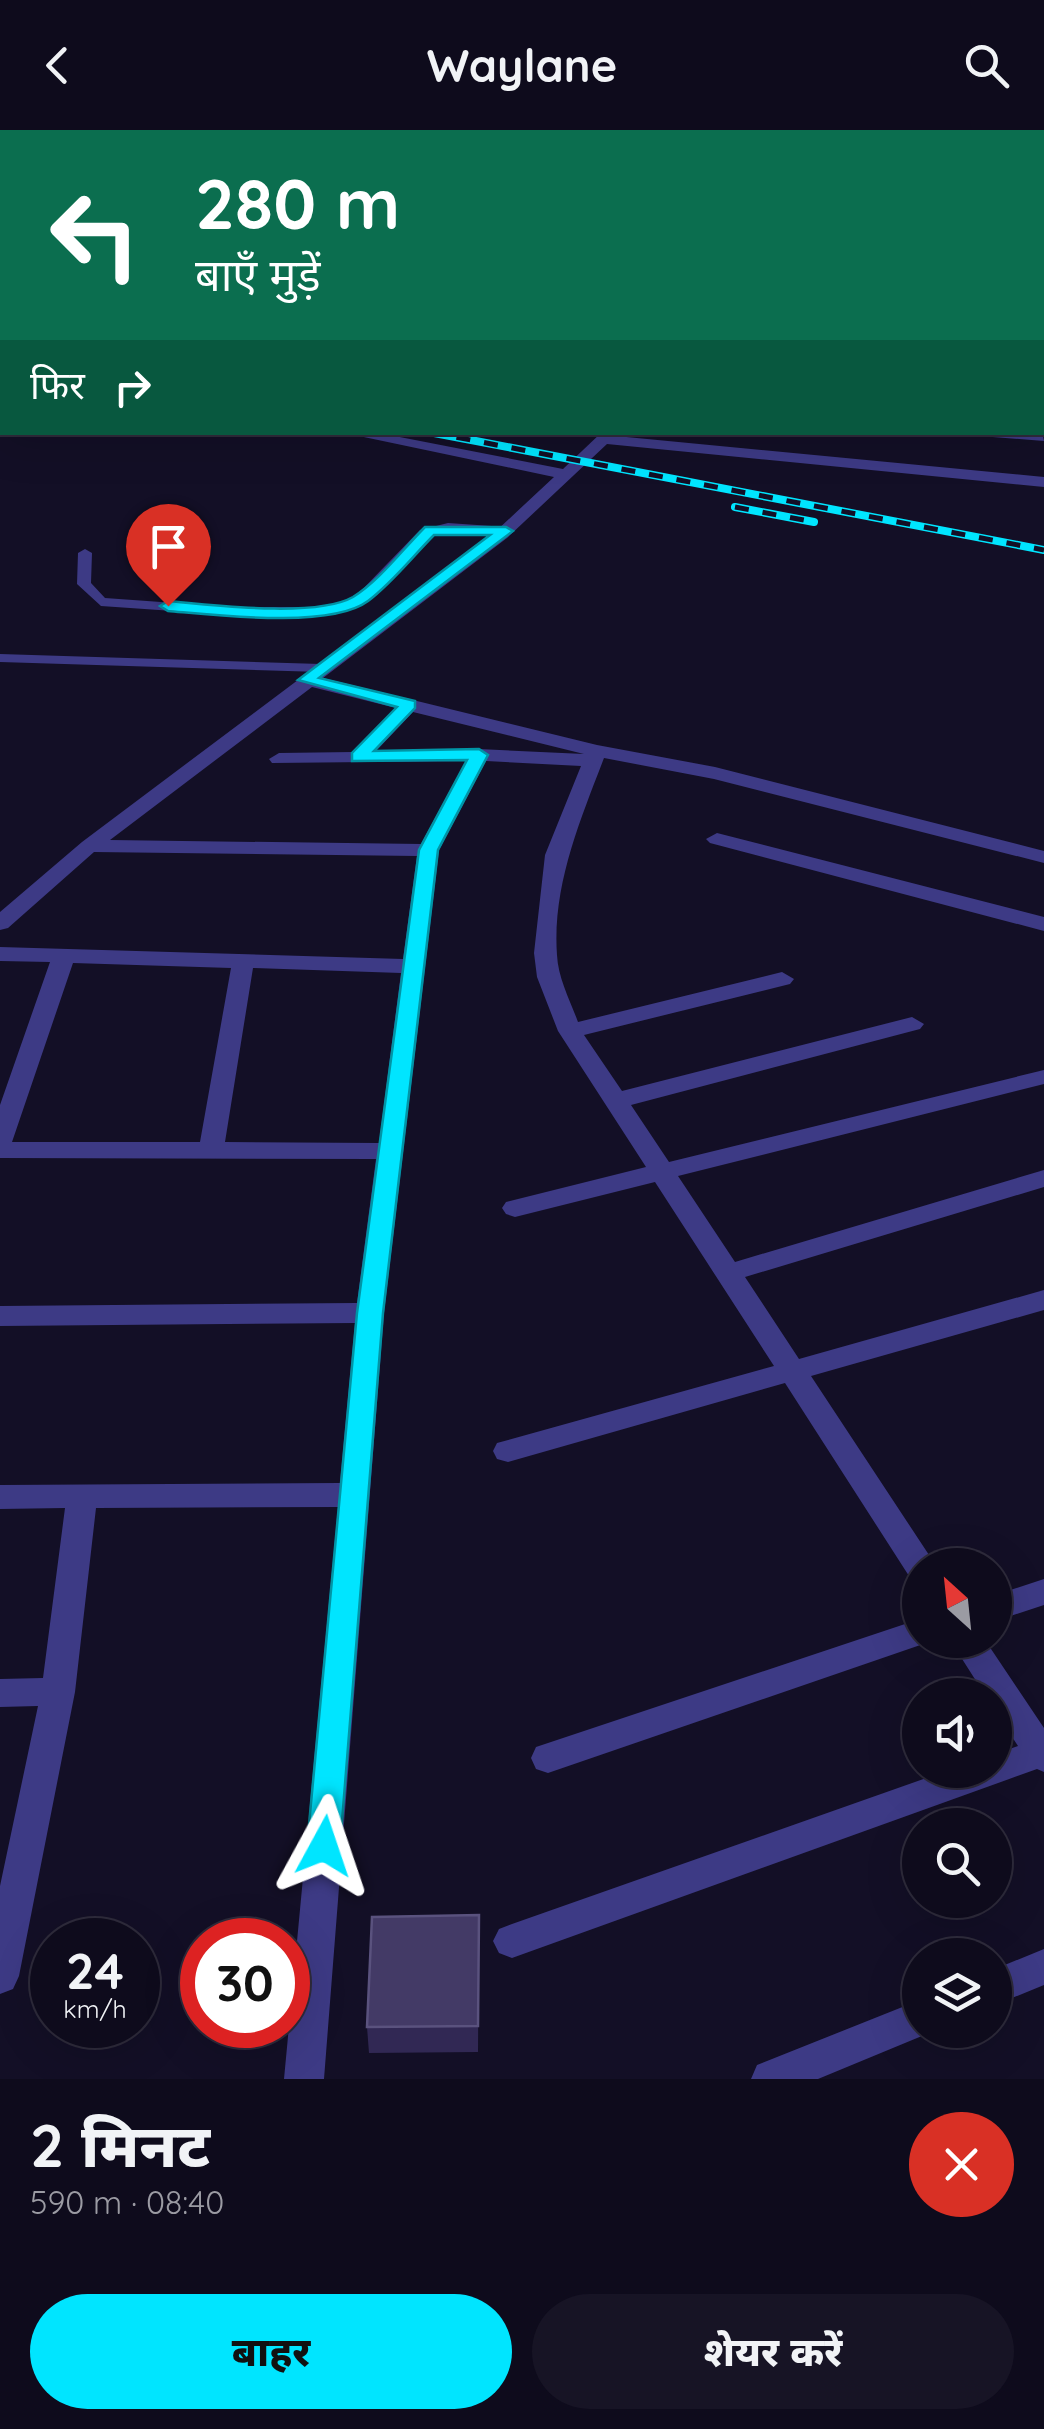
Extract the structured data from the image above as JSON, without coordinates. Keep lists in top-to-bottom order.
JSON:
{
  "north": "top left",
  "page": {
    "header": "Waylane",
    "turn": ["280 m", "बाएँ मुड़ें"],
    "then": "फिर",
    "speed": "24 km/h",
    "limit": "30",
    "heading": ["2 मिनट", "590 m · 08:40"],
    "buttons": ["बाहर", "शेयर करें"]
  }
}
